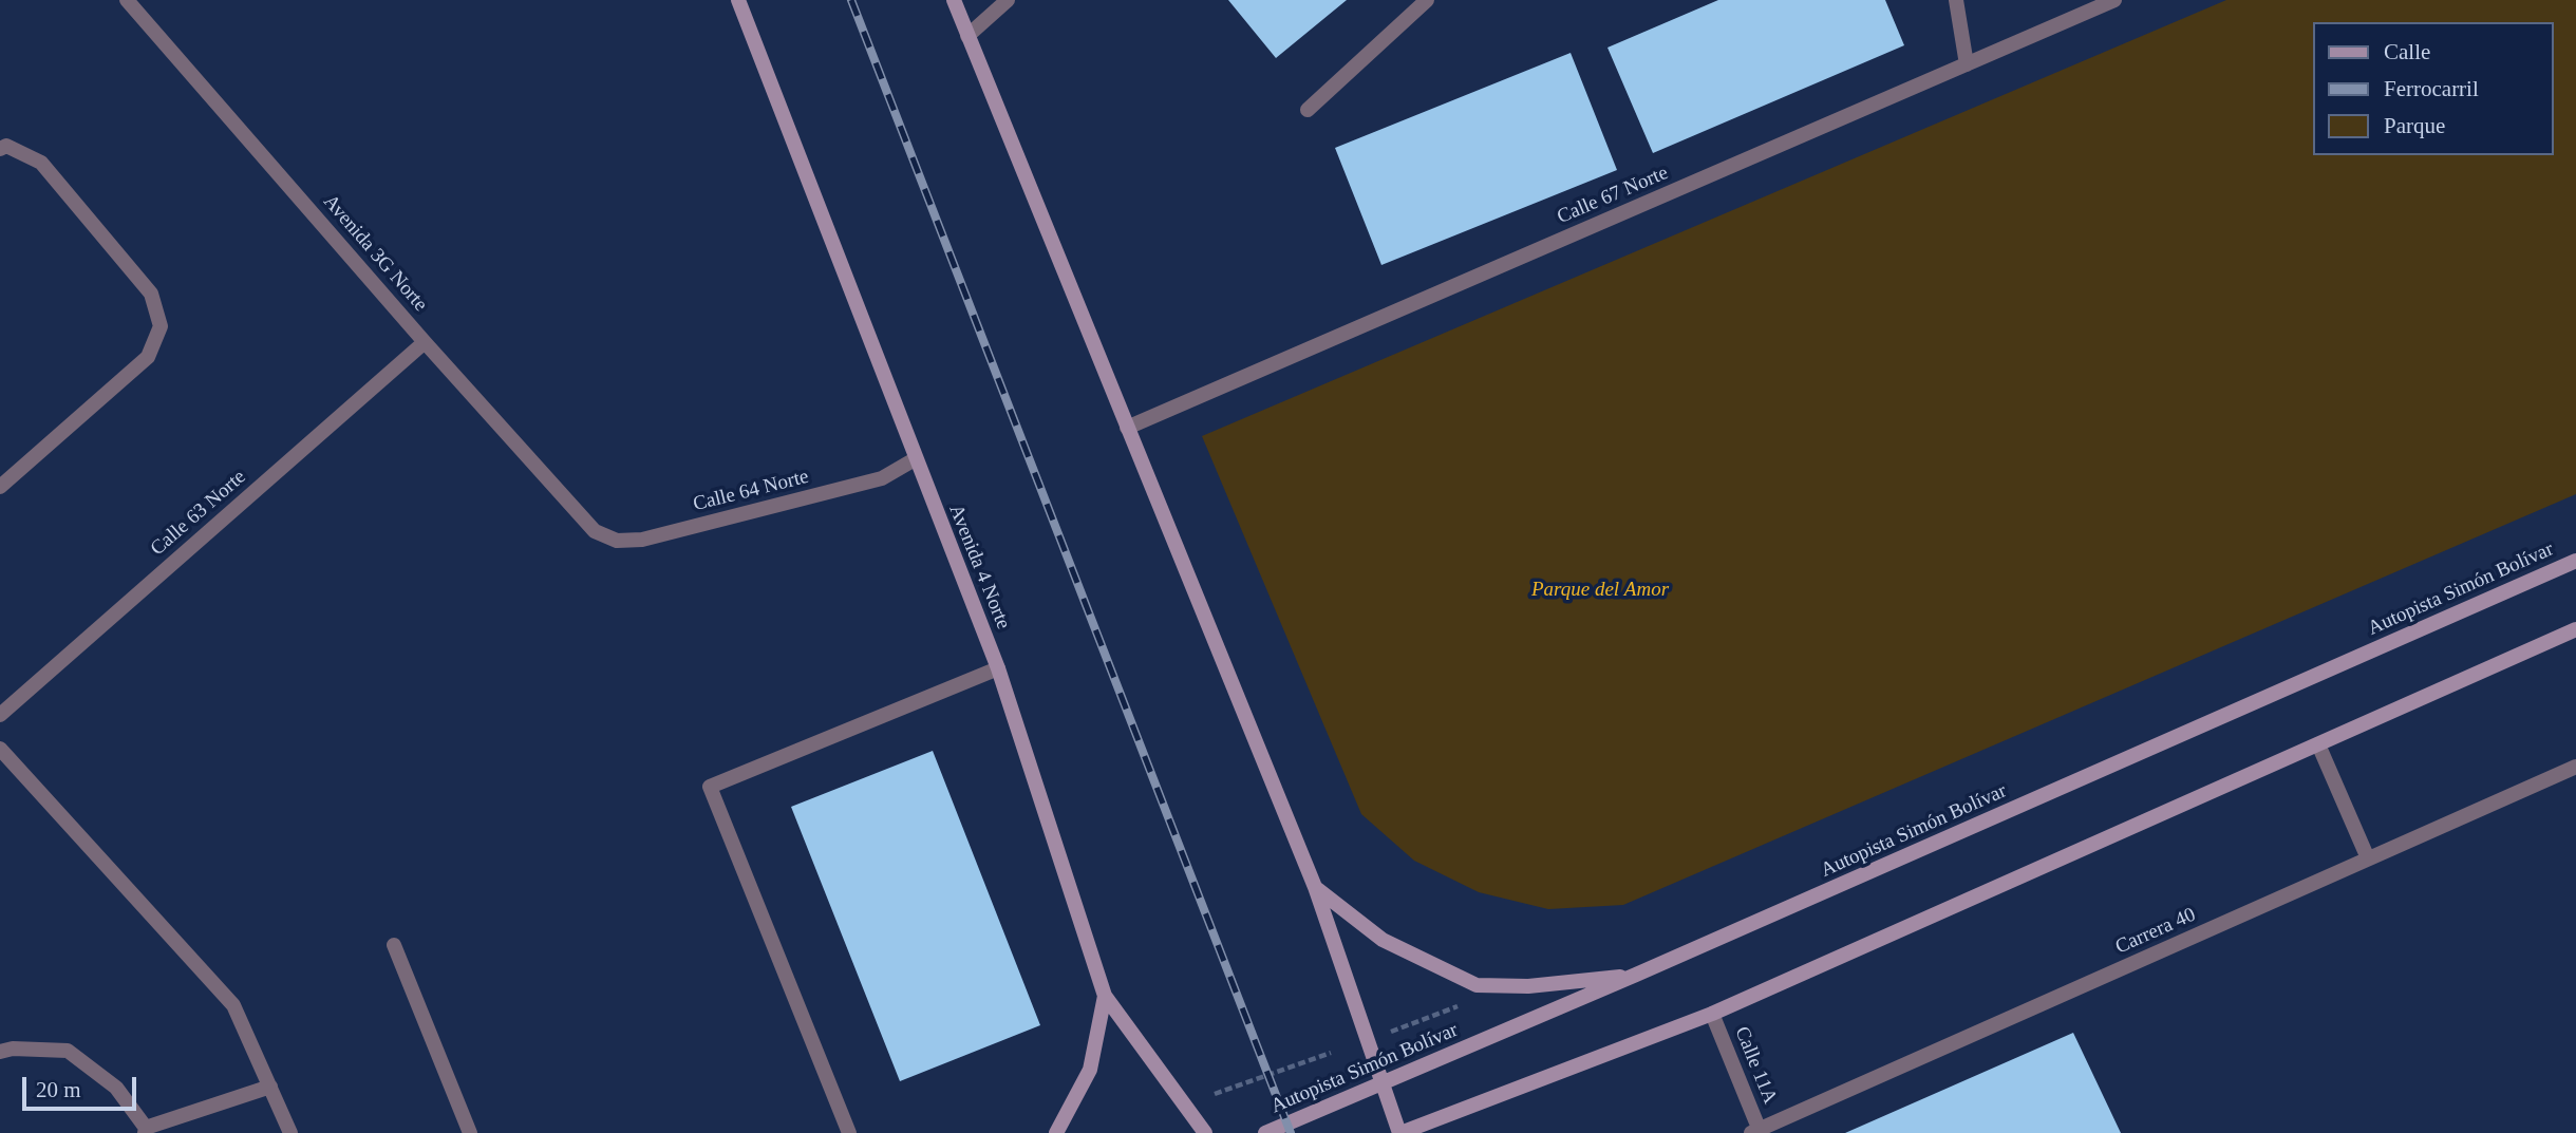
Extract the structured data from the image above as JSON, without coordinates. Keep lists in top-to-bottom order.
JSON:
{
  "streets": {
    "main road": ["Avenida 4 Norte", "Autopista Simón Bolívar"],
    "street": [
      "Calle 67 Norte",
      "Avenida 3G Norte",
      "Calle 64 Norte",
      "Calle 63 Norte",
      "Carrera 40",
      "Calle 11A"
    ]
  },
  "crossings": [
    ["Avenida 3G Norte", "Calle 64 Norte"],
    ["Avenida 3G Norte", "Calle 63 Norte"],
    ["Calle 64 Norte", "Avenida 4 Norte"],
    ["Carrera 40", "Calle 11A"]
  ],
  "parks": ["Parque del Amor"],
  "legend": ["Calle", "Ferrocarril", "Parque"],
  "scale_bar": "20 m"
}
